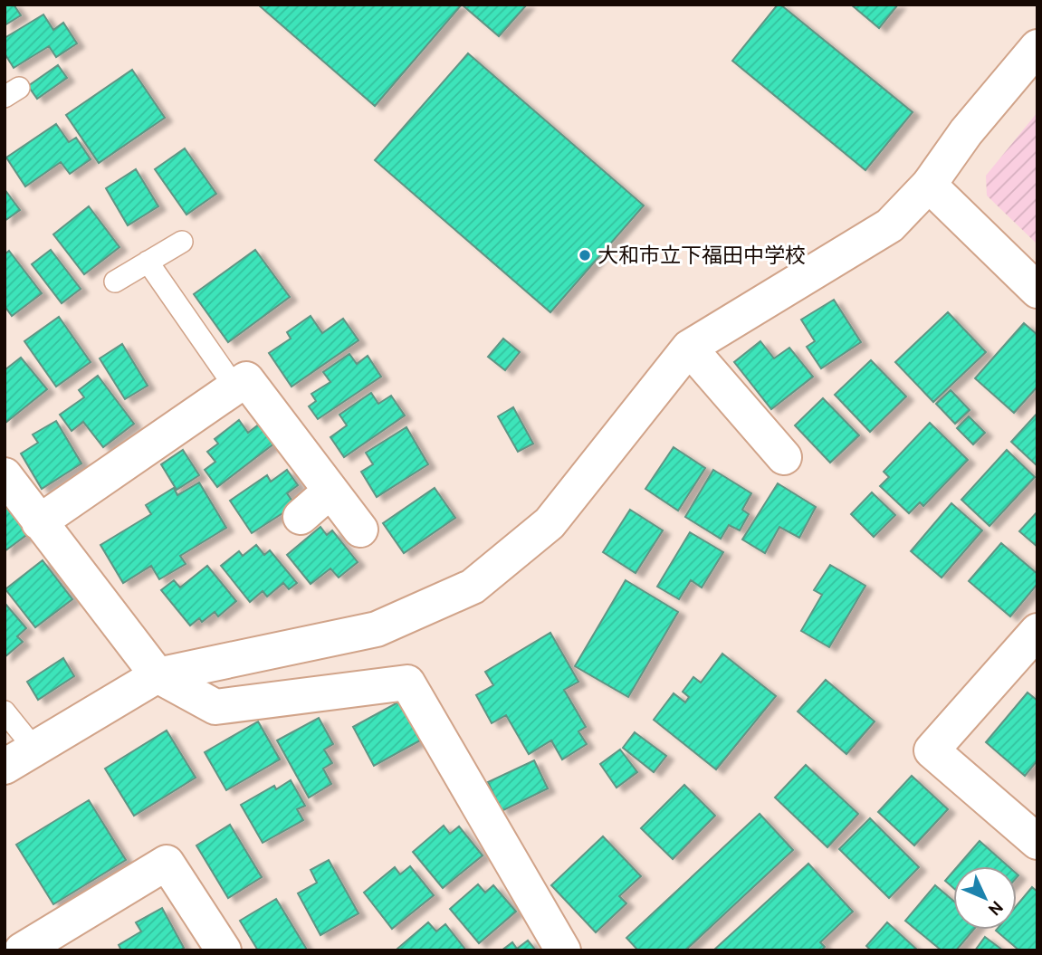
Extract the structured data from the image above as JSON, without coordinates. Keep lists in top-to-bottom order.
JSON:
{
  "places": ["大和市立下福田中学校"],
  "north": "bottom right"
}
